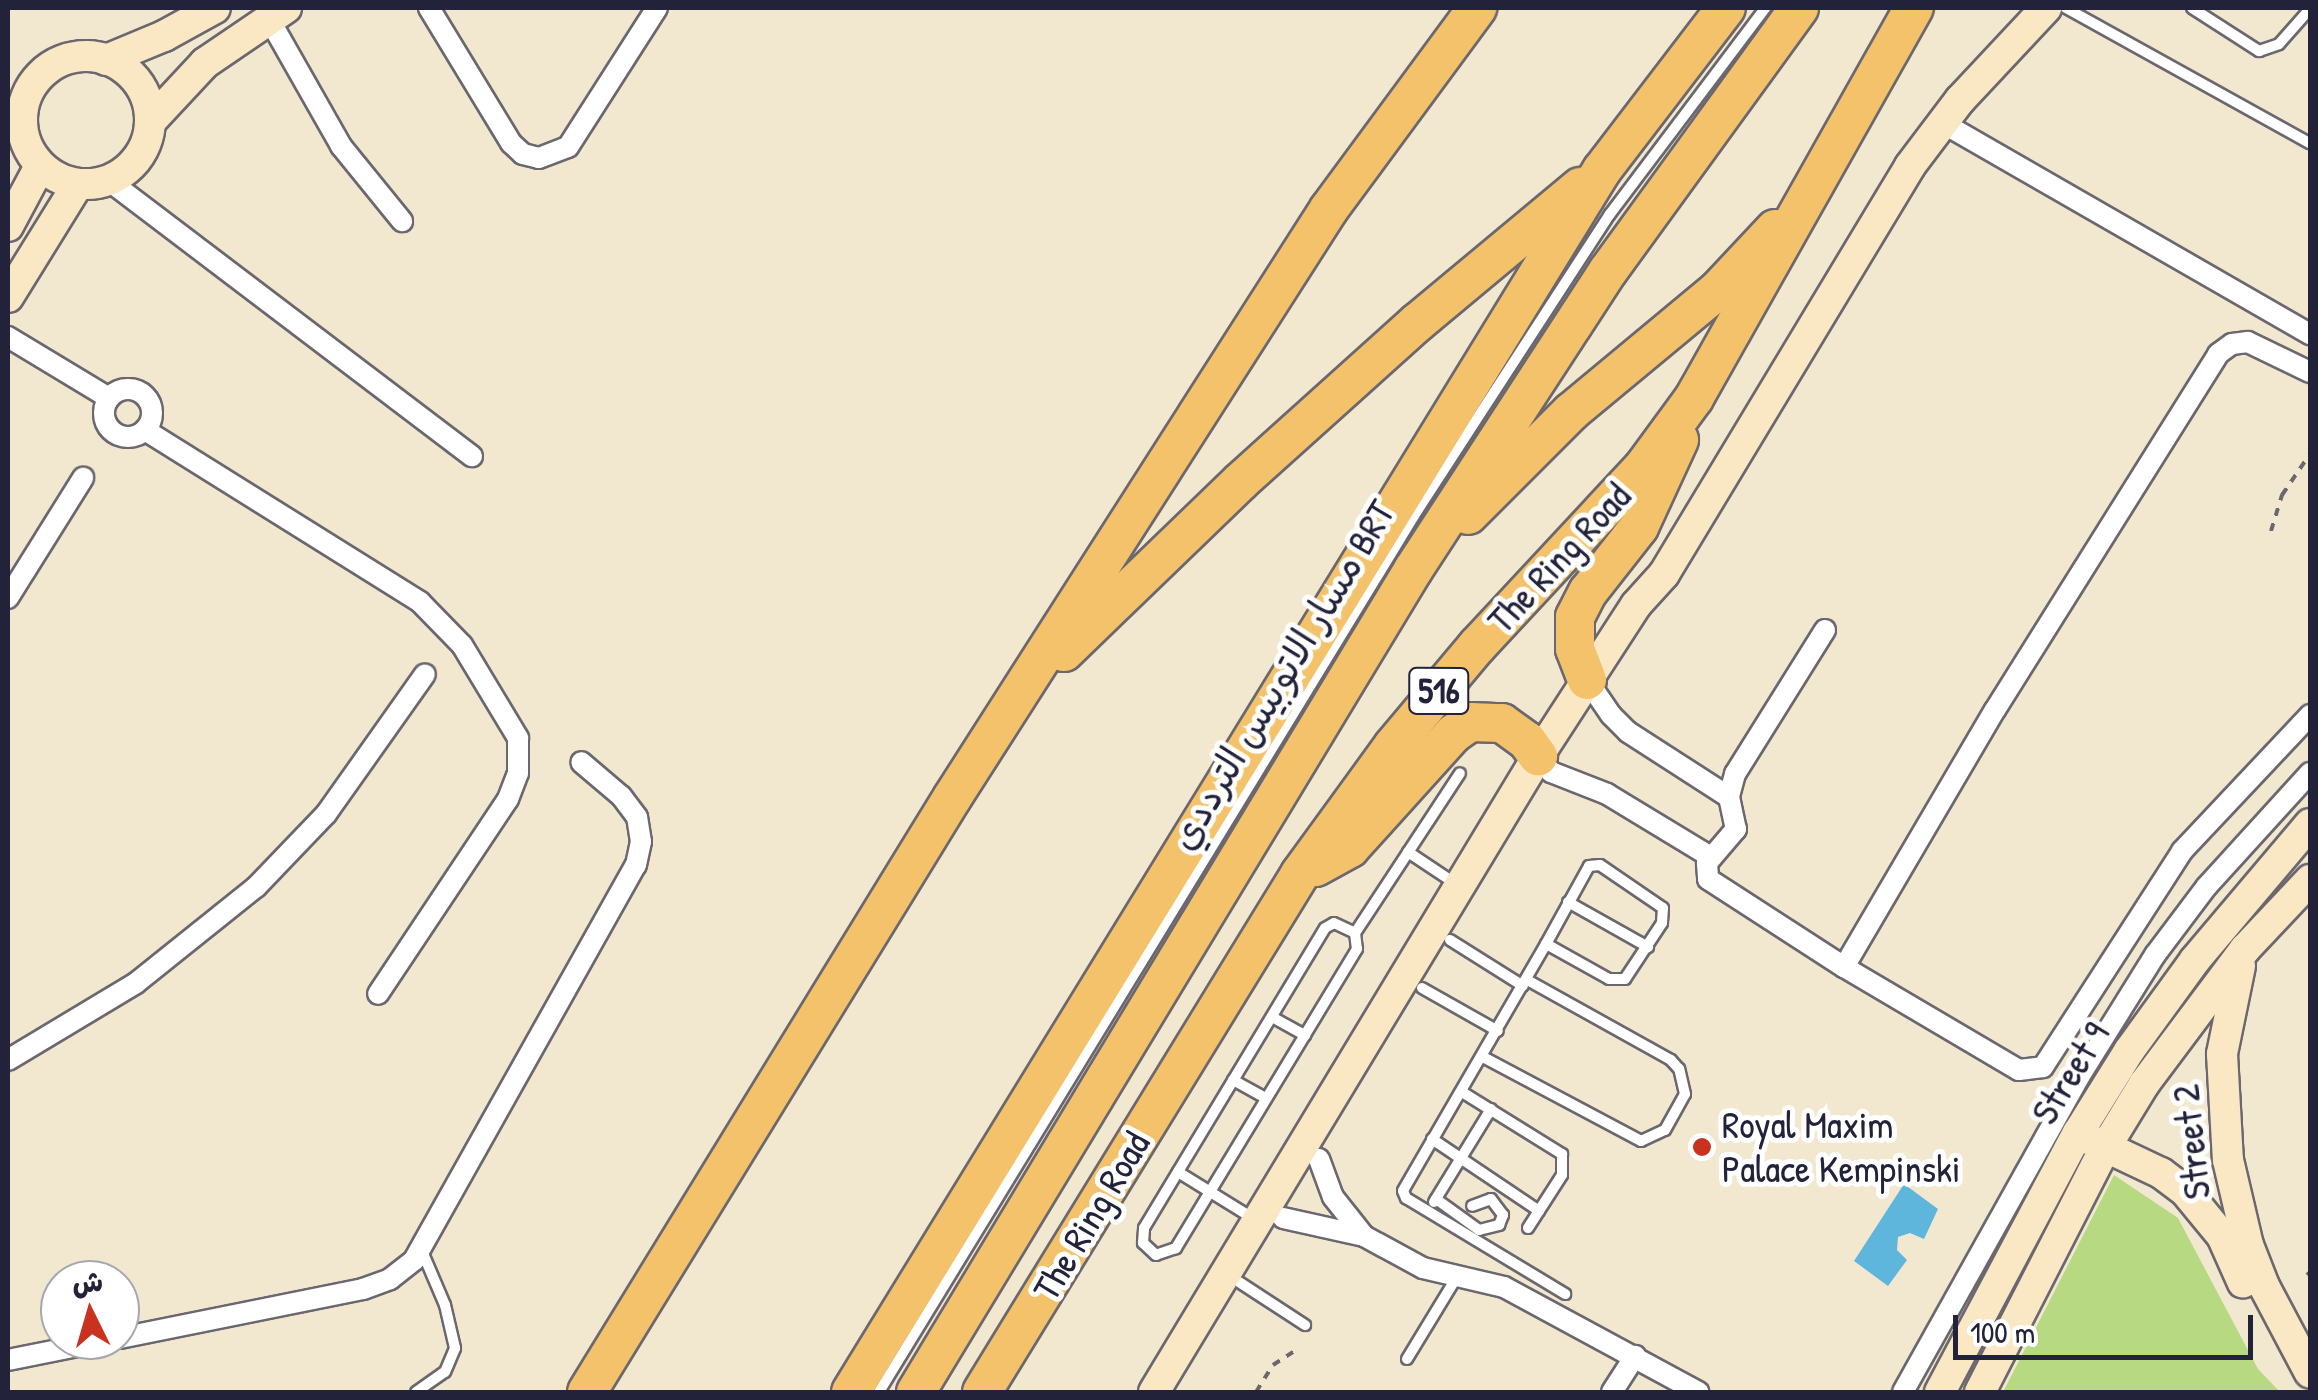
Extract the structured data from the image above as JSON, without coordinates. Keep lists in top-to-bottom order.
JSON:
{
  "streets": {
    "highway": ["The Ring Road", "516"],
    "street": ["Street 9", "Street 2"],
    "lane": ["مسار الاتوبيس الترددي BRT"]
  },
  "crossings": [
    ["The Ring Road", "516"],
    ["Street 9", "Street 2"]
  ],
  "places": ["Royal Maxim Palace Kempinski"],
  "scale_bar": "100 m",
  "north": "top"
}
